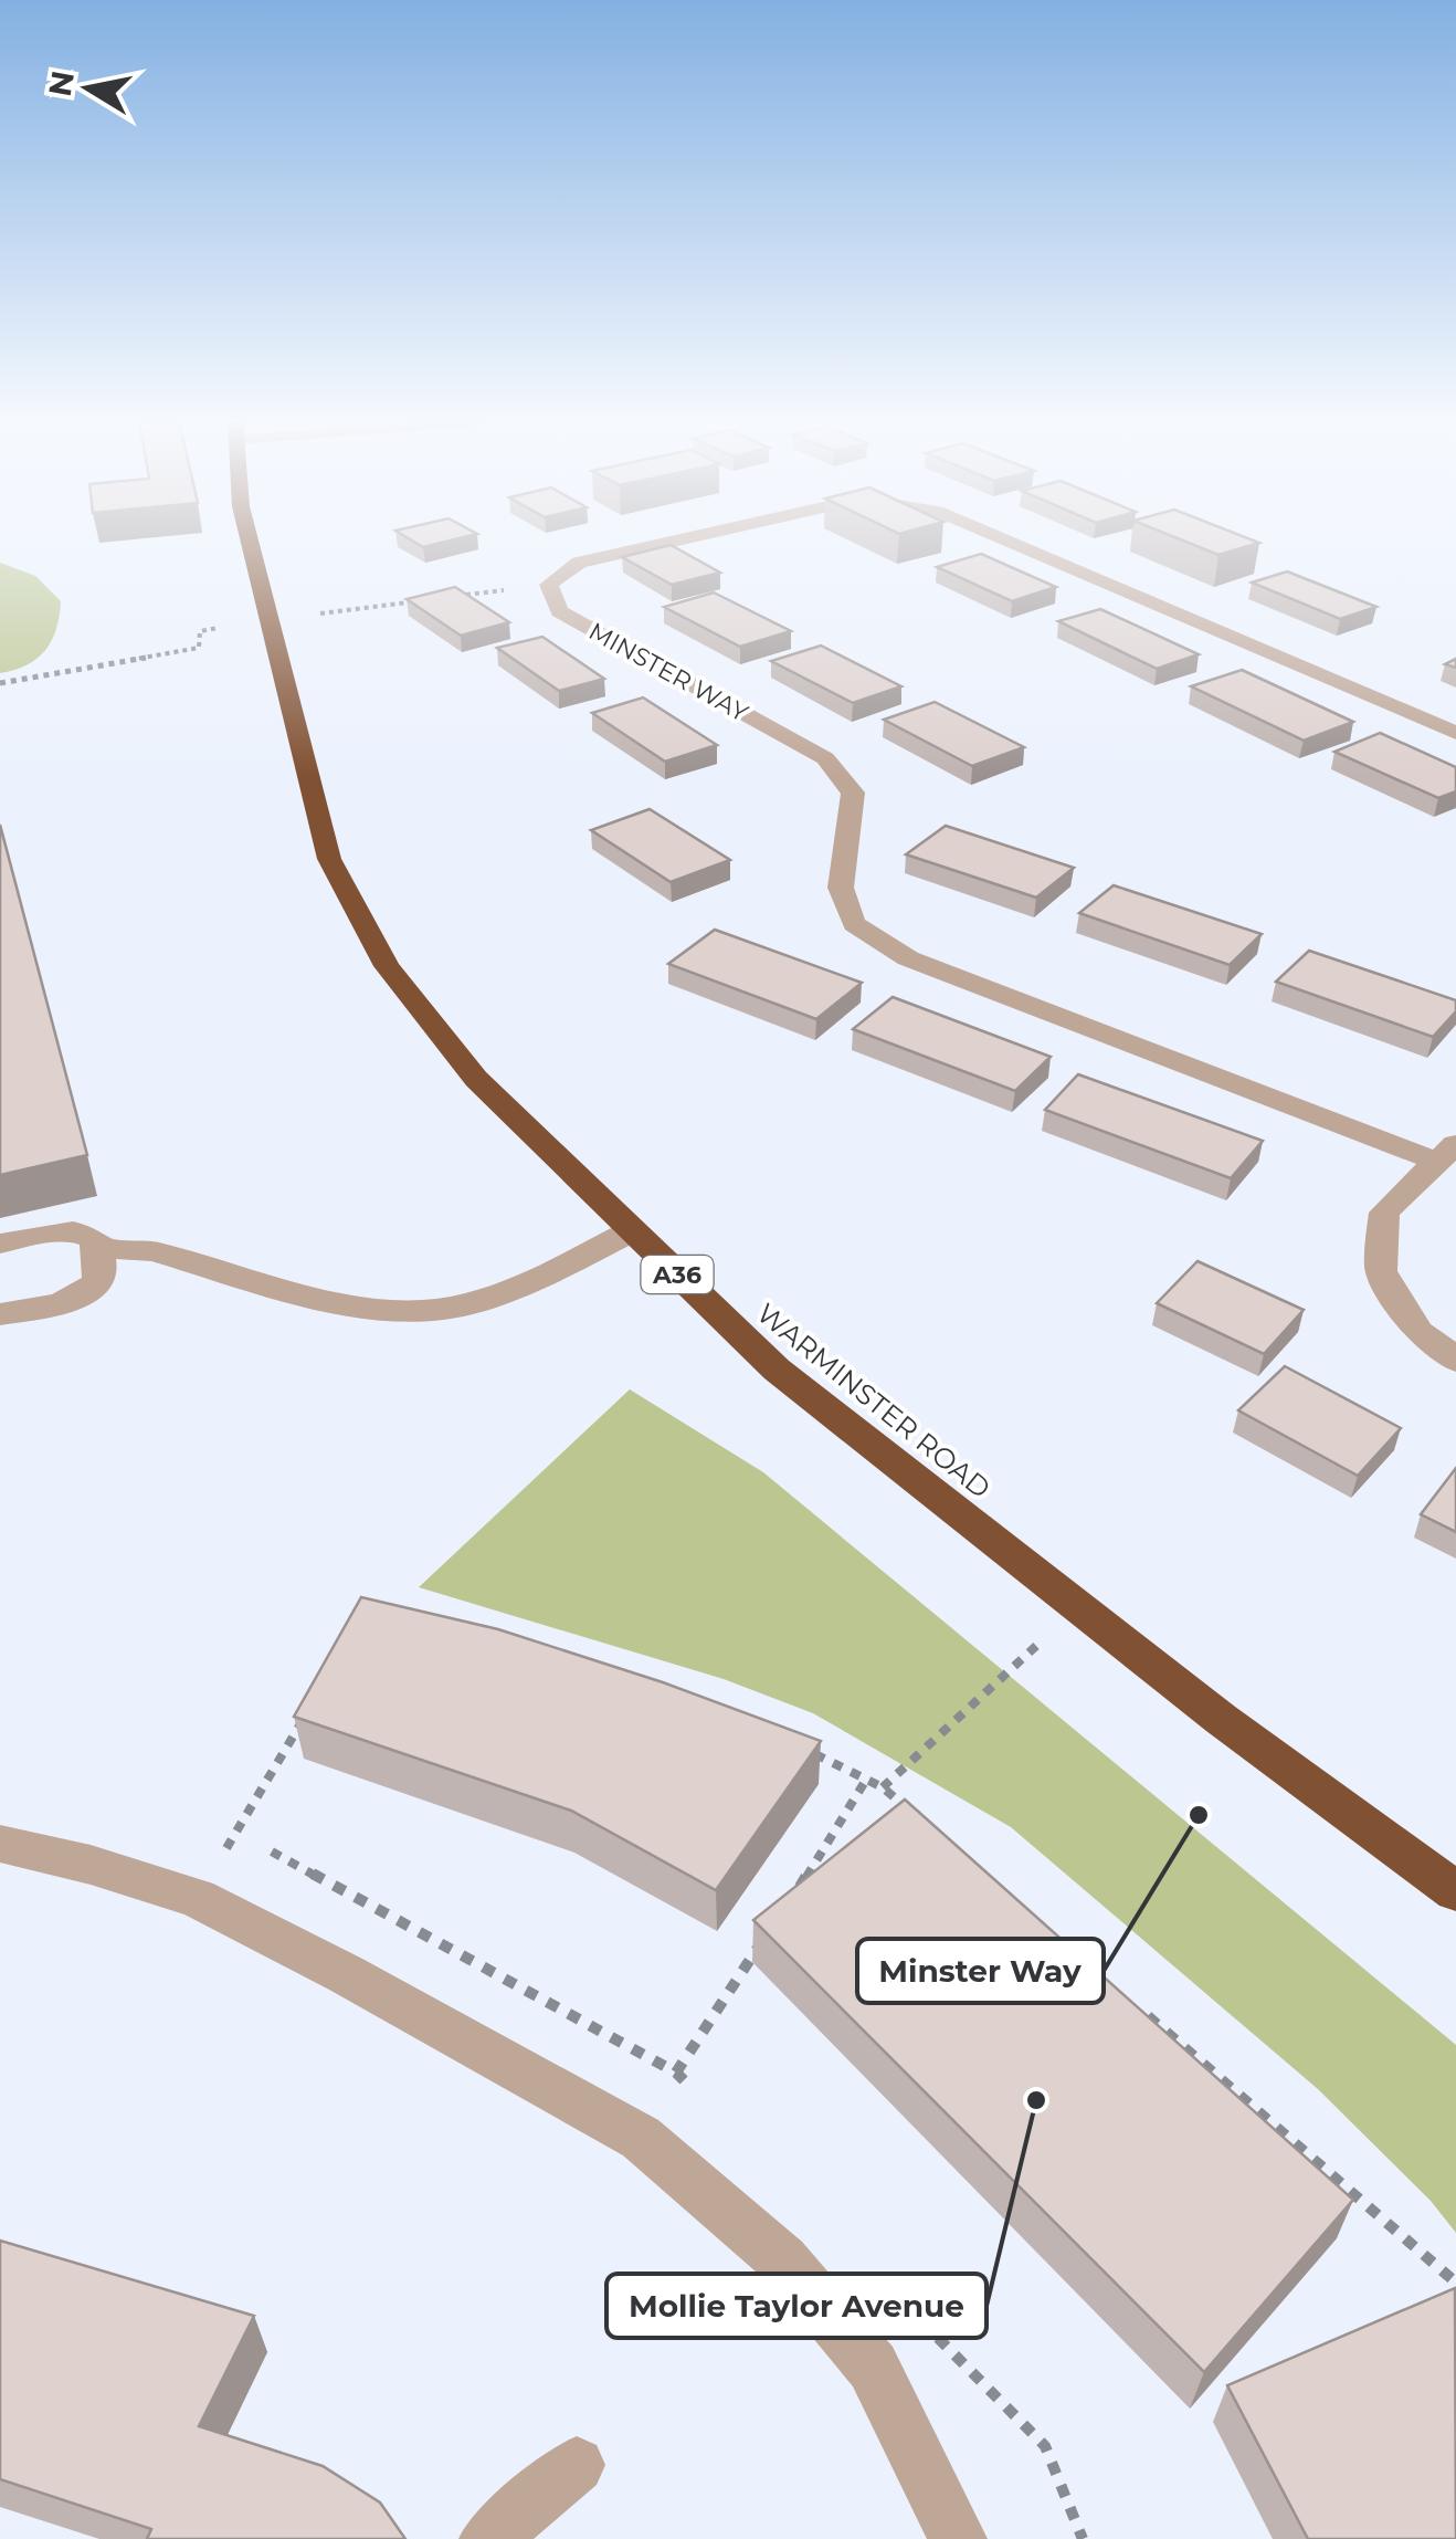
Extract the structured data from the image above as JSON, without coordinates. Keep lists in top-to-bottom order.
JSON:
{
  "streets": {
    "highway": ["A36", "WARMINSTER ROAD"],
    "street": ["MINSTER WAY"]
  },
  "places": ["Minster Way", "Mollie Taylor Avenue"],
  "north": "left"
}
